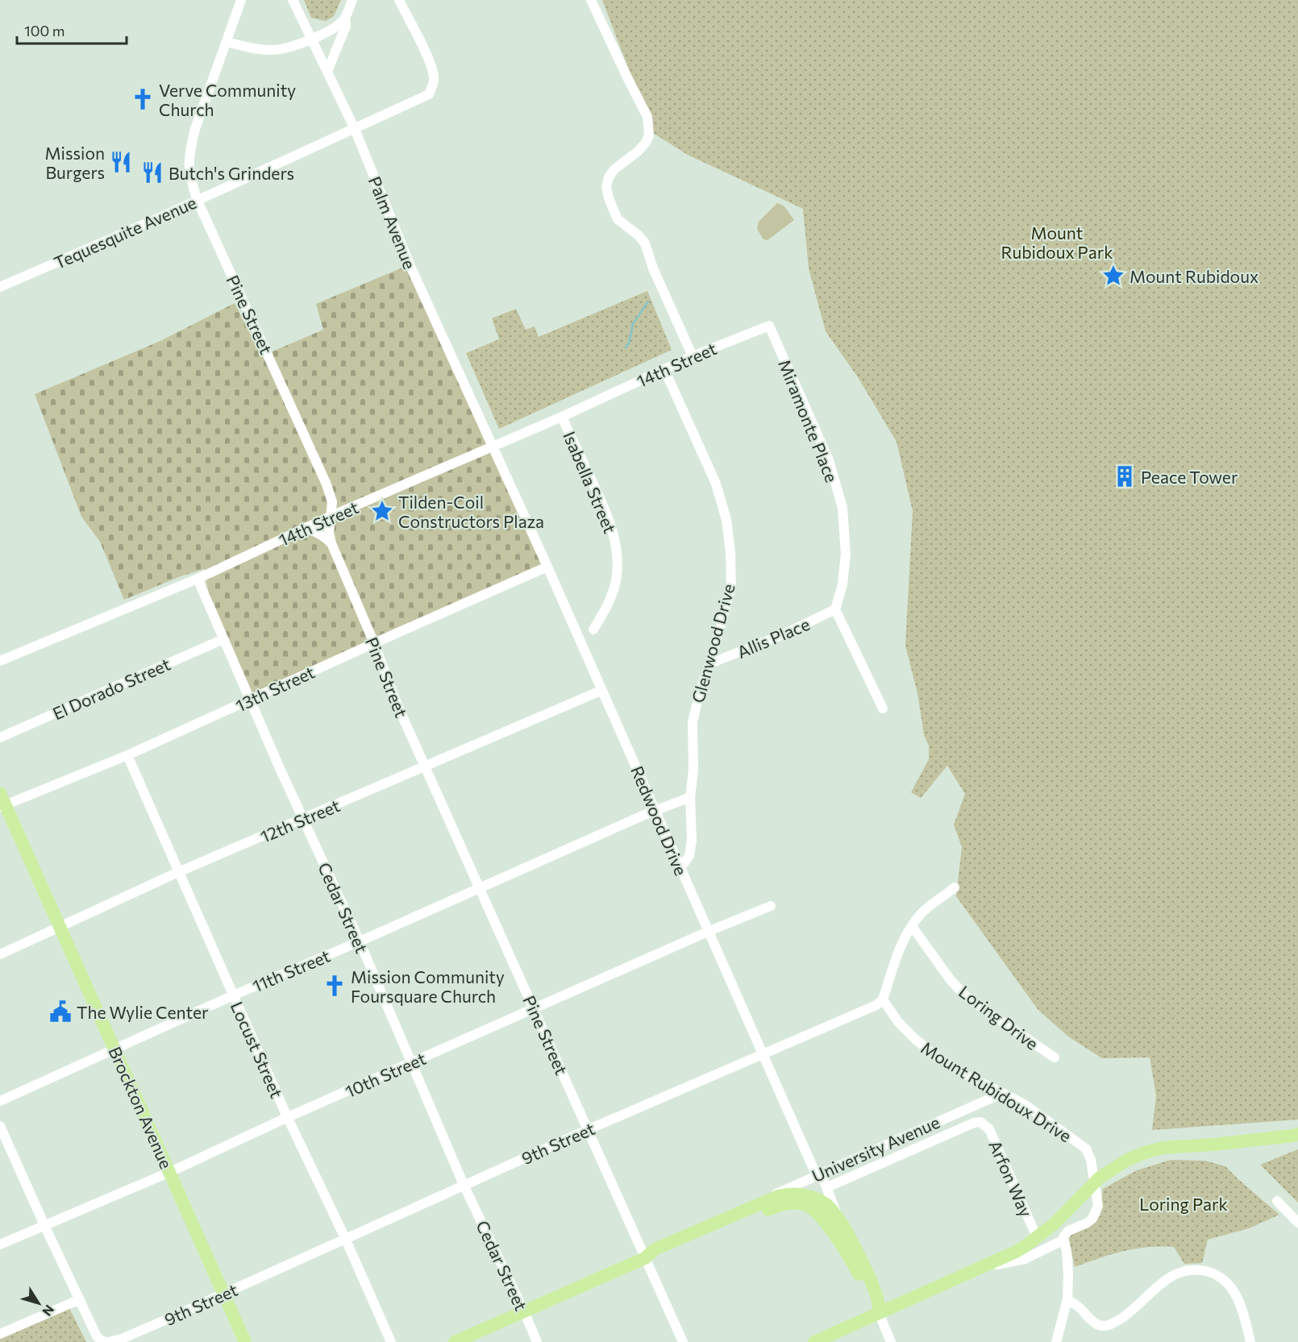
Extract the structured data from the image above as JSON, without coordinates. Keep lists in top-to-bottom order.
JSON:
{
  "streets": {
    "main road": ["Redwood Drive", "Brockton Avenue", "University Avenue"],
    "street": [
      "Palm Avenue",
      "Tequesquite Avenue",
      "Pine Street",
      "14th Street",
      "Miramonte Place",
      "Isabella Street",
      "Allis Place",
      "Glenwood Drive",
      "El Dorado Street",
      "13th Street",
      "12th Street",
      "Cedar Street",
      "11th Street",
      "Loring Drive",
      "Locust Street",
      "10th Street",
      "Mount Rubidoux Drive",
      "9th Street",
      "Arfon Way"
    ]
  },
  "crossings": [
    ["Palm Avenue", "Tequesquite Avenue"],
    ["Palm Avenue", "14th Street"],
    ["Palm Avenue", "Redwood Drive"],
    ["Tequesquite Avenue", "Pine Street"],
    ["Pine Street", "14th Street"],
    ["Pine Street", "13th Street"],
    ["Pine Street", "12th Street"],
    ["Pine Street", "11th Street"],
    ["Pine Street", "10th Street"],
    ["Pine Street", "9th Street"],
    ["Pine Street", "University Avenue"],
    ["14th Street", "Miramonte Place"],
    ["14th Street", "Isabella Street"],
    ["14th Street", "Glenwood Drive"],
    ["14th Street", "Redwood Drive"],
    ["14th Street", "Cedar Street"],
    ["Miramonte Place", "Allis Place"],
    ["Allis Place", "Glenwood Drive"],
    ["Glenwood Drive", "Redwood Drive"],
    ["Glenwood Drive", "11th Street"],
    ["El Dorado Street", "Cedar Street"],
    ["13th Street", "Redwood Drive"],
    ["13th Street", "Cedar Street"],
    ["13th Street", "Locust Street"],
    ["13th Street", "Brockton Avenue"],
    ["12th Street", "Redwood Drive"],
    ["12th Street", "Cedar Street"],
    ["12th Street", "Locust Street"],
    ["12th Street", "Brockton Avenue"],
    ["Redwood Drive", "11th Street"],
    ["Redwood Drive", "10th Street"],
    ["Redwood Drive", "9th Street"],
    ["Redwood Drive", "University Avenue"],
    ["Cedar Street", "11th Street"],
    ["Cedar Street", "10th Street"],
    ["Cedar Street", "9th Street"],
    ["Cedar Street", "University Avenue"],
    ["11th Street", "Locust Street"],
    ["11th Street", "Brockton Avenue"],
    ["Locust Street", "10th Street"],
    ["Locust Street", "9th Street"],
    ["10th Street", "Brockton Avenue"],
    ["Mount Rubidoux Drive", "9th Street"],
    ["Mount Rubidoux Drive", "University Avenue"],
    ["Brockton Avenue", "9th Street"],
    ["University Avenue", "Arfon Way"]
  ],
  "parks": ["Mount Rubidoux Park", "Loring Park"],
  "places": {
    "church": ["Verve Community Church", "Mission Community Foursquare Church"],
    "restaurant": ["Mission Burgers", "Butch's Grinders"],
    "place": ["Mount Rubidoux", "Tilden-Coil Constructors Plaza"],
    "building": ["Peace Tower"],
    "public building": ["The Wylie Center"]
  },
  "scale_bar": "100 m",
  "north": "bottom right"
}
